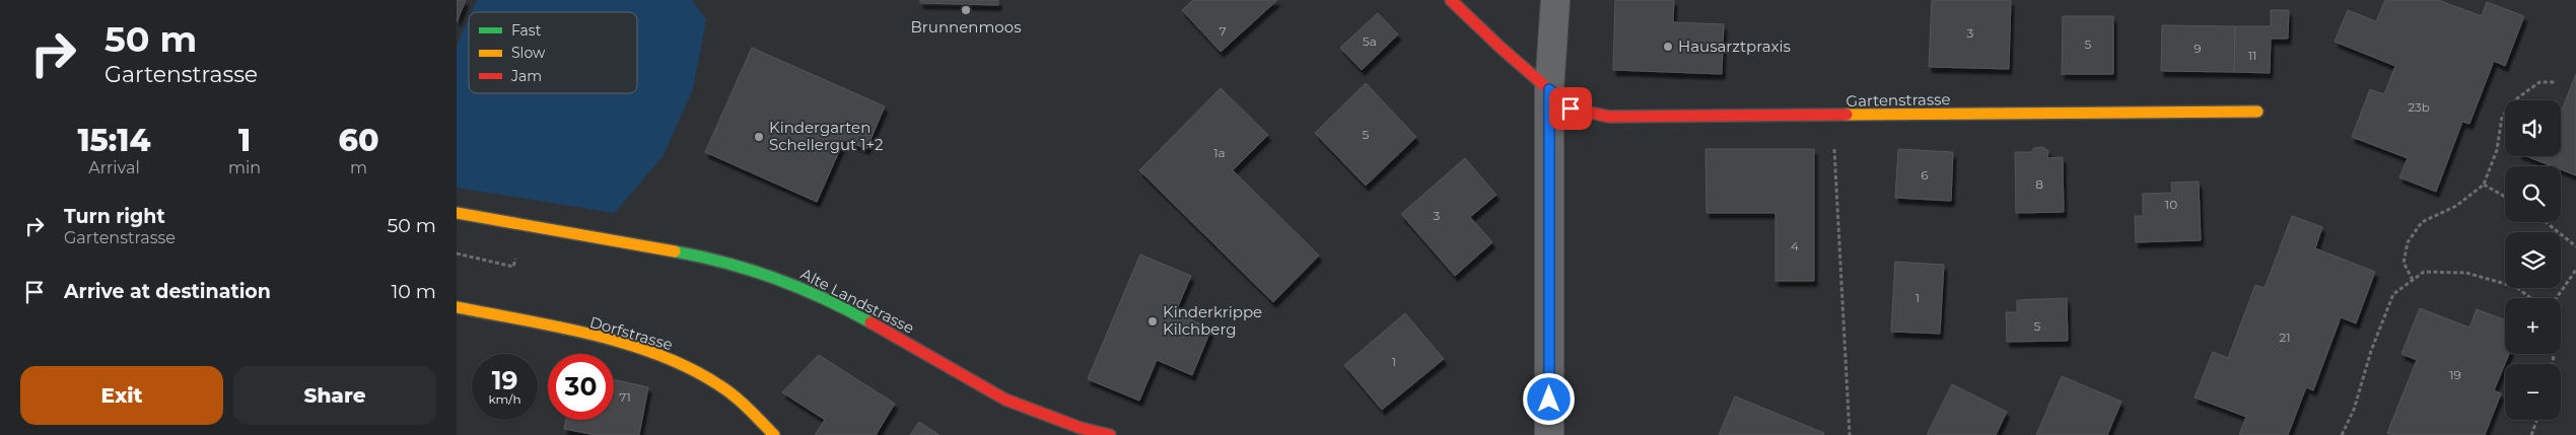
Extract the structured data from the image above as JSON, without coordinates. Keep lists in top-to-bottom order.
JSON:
{
  "streets": {
    "street": ["Gartenstrasse", "Alte Landstrasse", "Dorfstrasse"]
  },
  "places": [
    "Brunnenmoos",
    "Hausarztpraxis",
    "Kindergarten Schellergut 1+2",
    "Kinderkrippe Kilchberg"
  ],
  "house_numbers": [
    "7",
    "3",
    "5a",
    "5",
    "9",
    "11",
    "23b",
    "5",
    "1a",
    "6",
    "8",
    "10",
    "3",
    "4",
    "1",
    "5",
    "21",
    "1",
    "19",
    "71"
  ],
  "legend": ["Fast", "Slow", "Jam"],
  "page": {
    "turn": ["50 m", "Gartenstrasse"],
    "map_buttons": ["+", "−"],
    "eta": [
      "15:14",
      "Arrival",
      "1",
      "min",
      "60",
      "m"
    ],
    "list": [
      {
        "name": "Turn right",
        "note": "Gartenstrasse",
        "value": "50 m"
      },
      {
        "name": "Arrive at destination",
        "value": "10 m"
      }
    ],
    "speed": "19 km/h",
    "limit": "30",
    "buttons": ["Exit", "Share"]
  }
}
